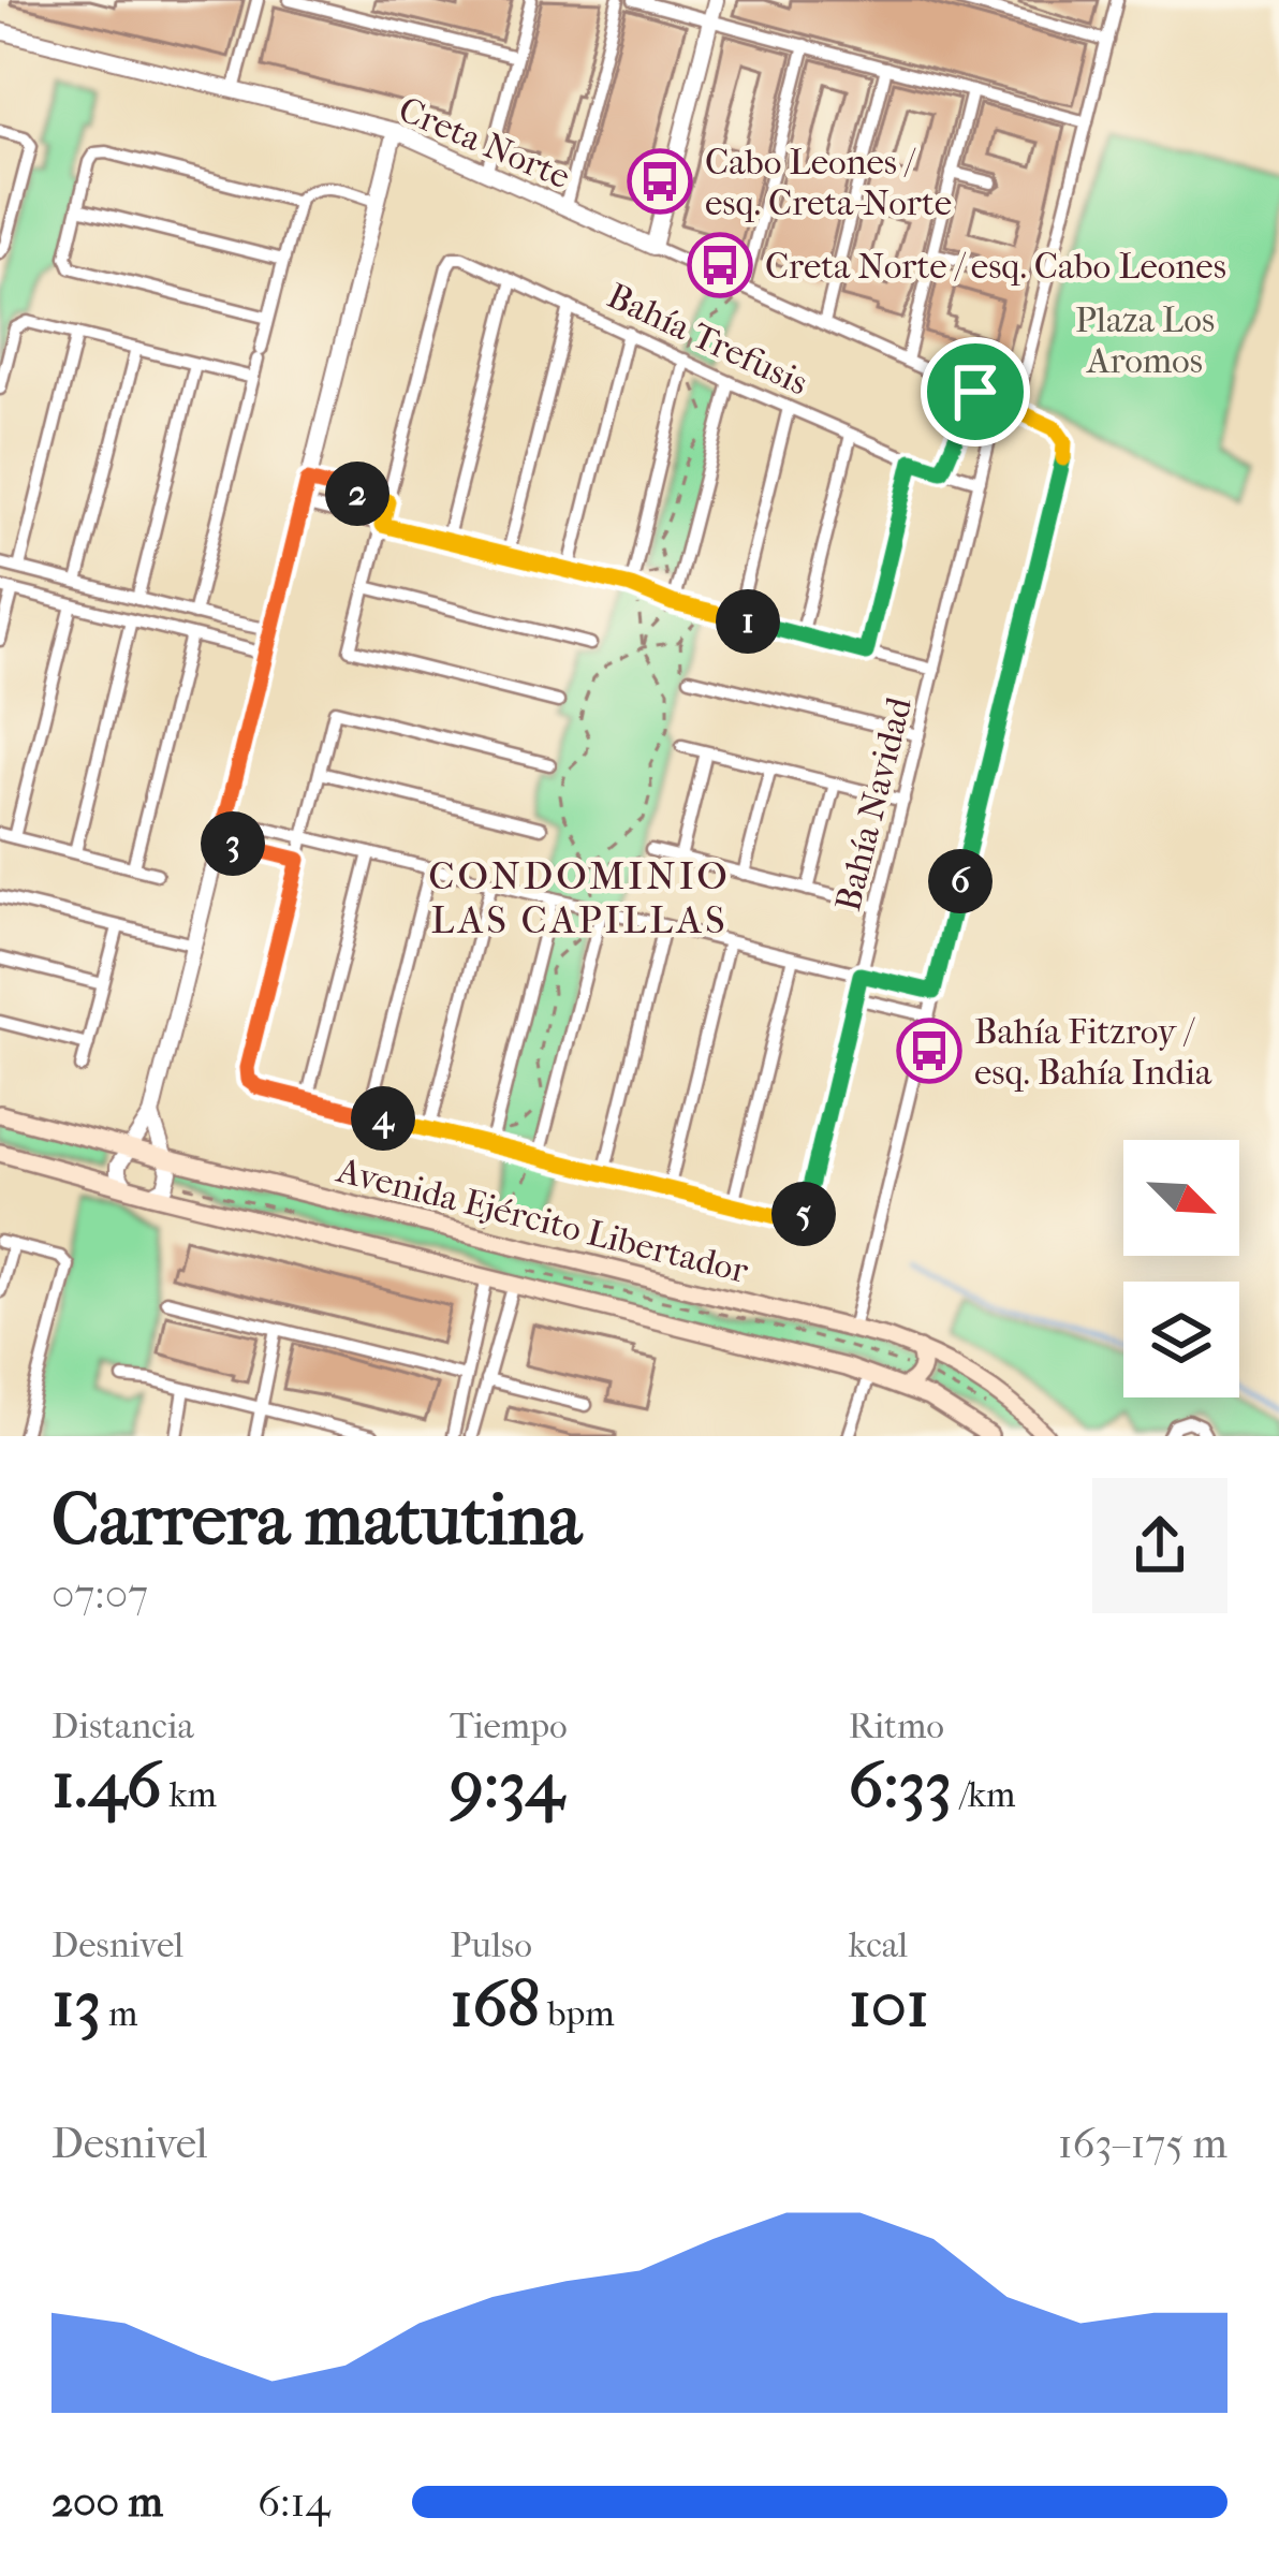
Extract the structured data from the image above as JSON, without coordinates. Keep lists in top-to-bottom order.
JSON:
{
  "streets": {
    "main road": ["Avenida Ejército Libertador"],
    "street": ["Creta Norte", "Bahía Trefusis", "Bahía Navidad"]
  },
  "crossings": [
    ["Creta Norte", "Bahía Navidad"],
    ["Bahía Trefusis", "Bahía Navidad"]
  ],
  "districts": ["CONDOMINIO LAS CAPILLAS"],
  "parks": ["Plaza Los Aromos"],
  "places": {
    "bus stop": ["Cabo Leones / esq. Creta-Norte", "Creta Norte / esq. Cabo Leones", "Bahía Fitzroy / esq. Bahía India"]
  },
  "north": "bottom right",
  "page": {
    "pins": [
      "2",
      "1",
      "3",
      "6",
      "4",
      "5"
    ],
    "heading": ["Carrera matutina", "07:07"],
    "stats": [
      ["Distancia", "1.46 km"],
      ["Tiempo", "9:34"],
      ["Ritmo", "6:33 /km"],
      ["Desnivel", "13 m"],
      ["Pulso", "168 bpm"],
      ["kcal", "101"]
    ],
    "chart": ["Desnivel", "163–175 m"],
    "list": [
      {
        "name": "200 m",
        "note": "6:14"
      }
    ]
  }
}
